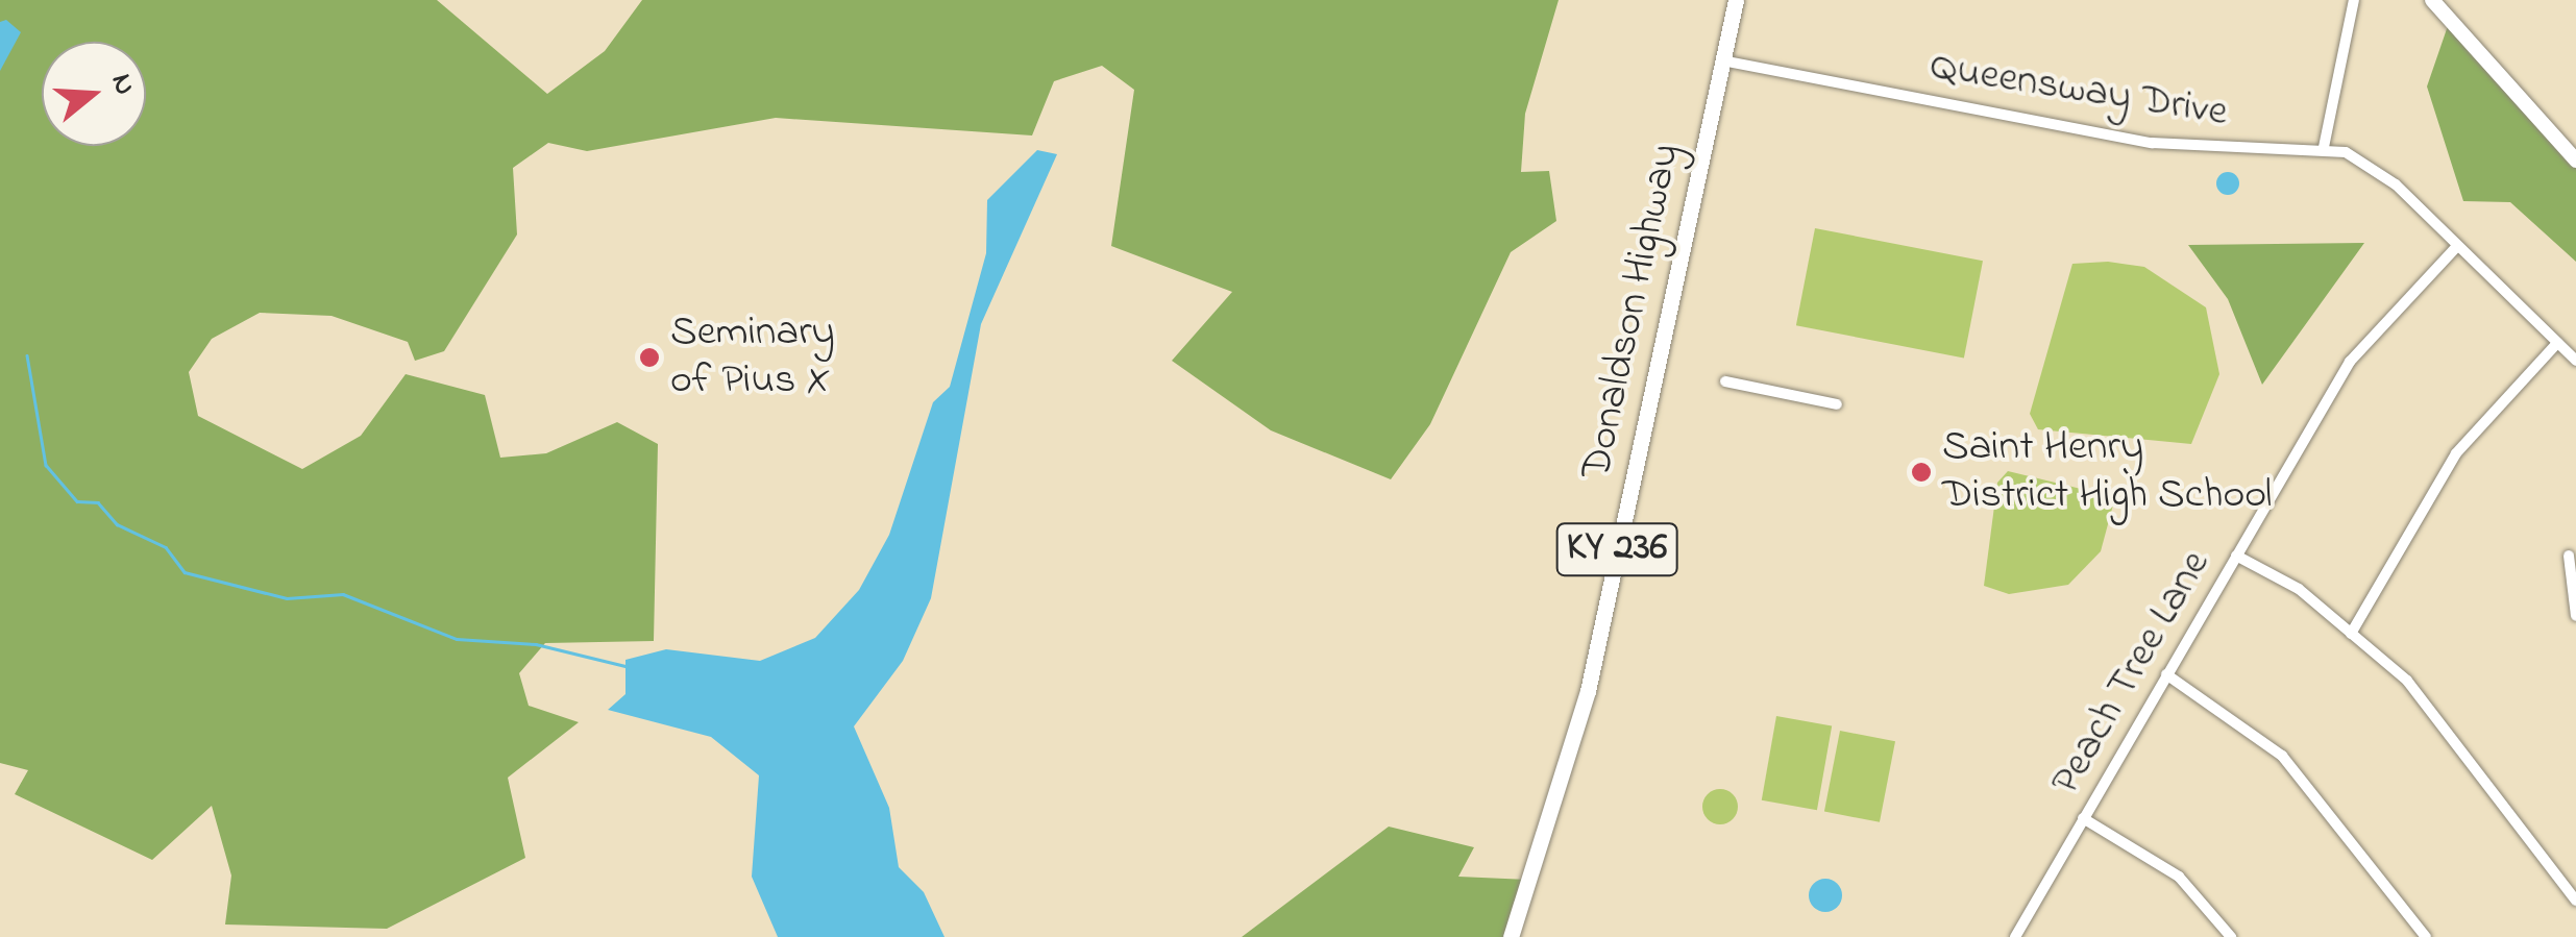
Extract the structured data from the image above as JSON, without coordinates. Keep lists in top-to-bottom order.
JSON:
{
  "streets": {
    "main road": ["Donaldson Highway", "KY 236"],
    "street": ["Queensway Drive", "Peach Tree Lane"]
  },
  "crossings": [
    ["Queensway Drive", "Donaldson Highway"],
    ["Queensway Drive", "Peach Tree Lane"]
  ],
  "places": ["Seminary of Pius X", "Saint Henry District High School"],
  "north": "right"
}
